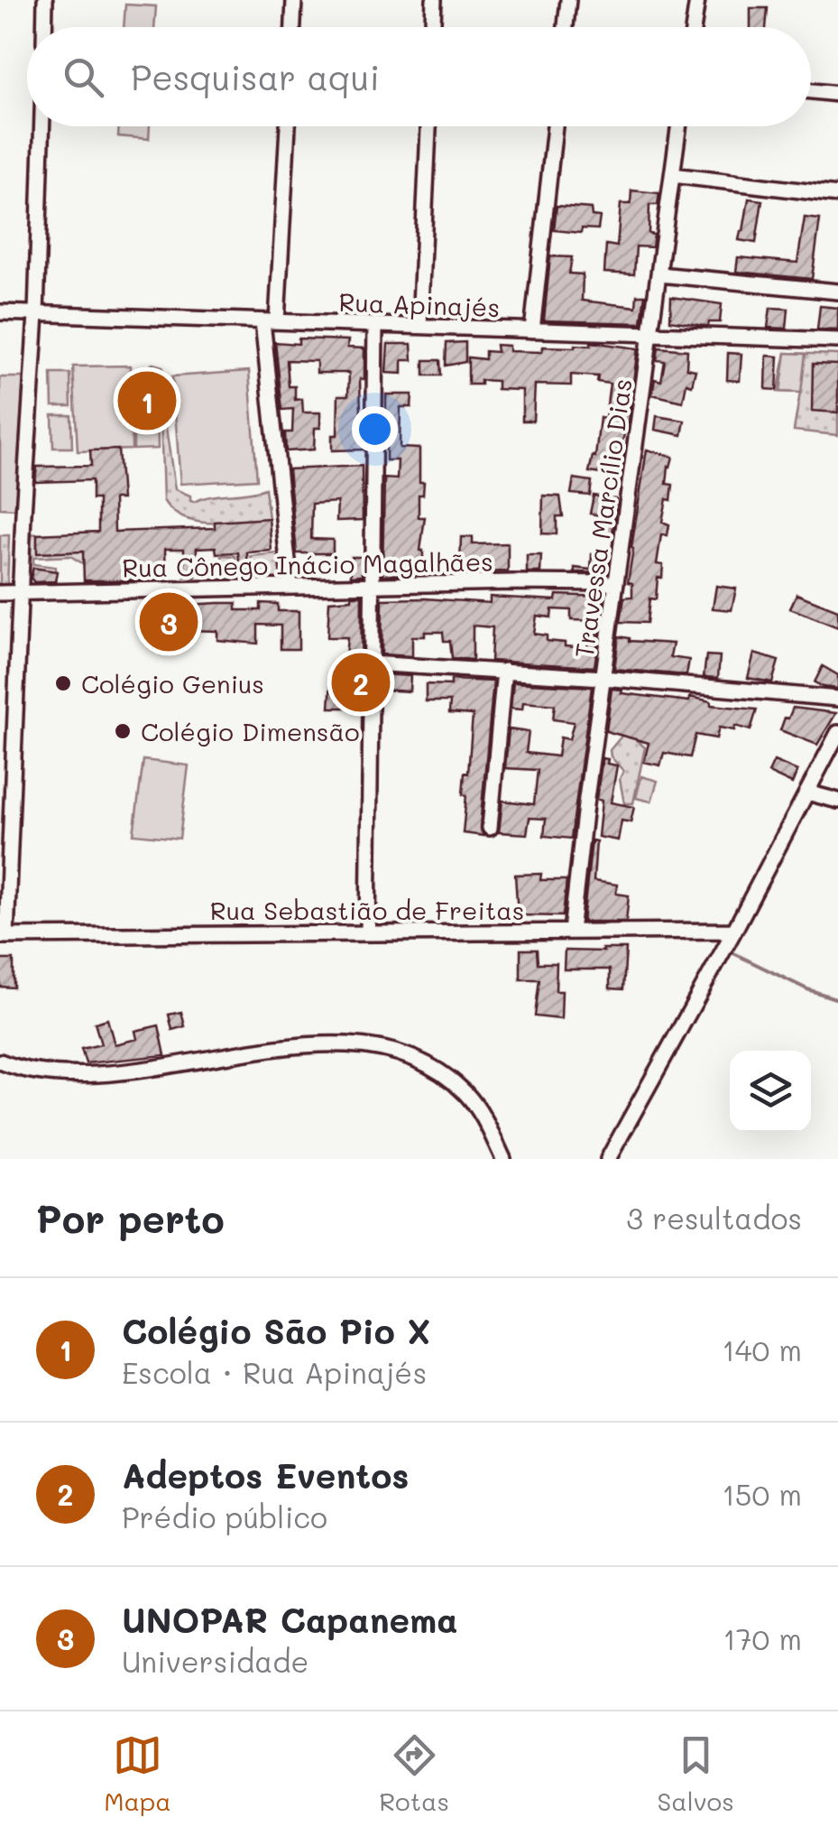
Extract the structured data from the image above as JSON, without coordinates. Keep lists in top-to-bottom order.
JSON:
{
  "streets": {
    "street": [
      "Rua Apinajés",
      "Travessa Marcílio Dias",
      "Rua Cônego Inácio Magalhães",
      "Rua Sebastião de Freitas"
    ]
  },
  "crossings": [
    ["Rua Apinajés", "Travessa Marcílio Dias"],
    ["Travessa Marcílio Dias", "Rua Cônego Inácio Magalhães"],
    ["Travessa Marcílio Dias", "Rua Sebastião de Freitas"]
  ],
  "places": ["Colégio Genius", "Colégio Dimensão"],
  "page": {
    "search": "Pesquisar aqui",
    "pins": ["1", "3", "2"],
    "heading": ["Por perto", "3 resultados"],
    "list": [
      {
        "mark": "1",
        "name": "Colégio São Pio X",
        "note": "Escola · Rua Apinajés",
        "value": "140 m"
      },
      {
        "mark": "2",
        "name": "Adeptos Eventos",
        "note": "Prédio público",
        "value": "150 m"
      },
      {
        "mark": "3",
        "name": "UNOPAR Capanema",
        "note": "Universidade",
        "value": "170 m"
      }
    ],
    "nav": ["Mapa", "Rotas", "Salvos"]
  }
}
